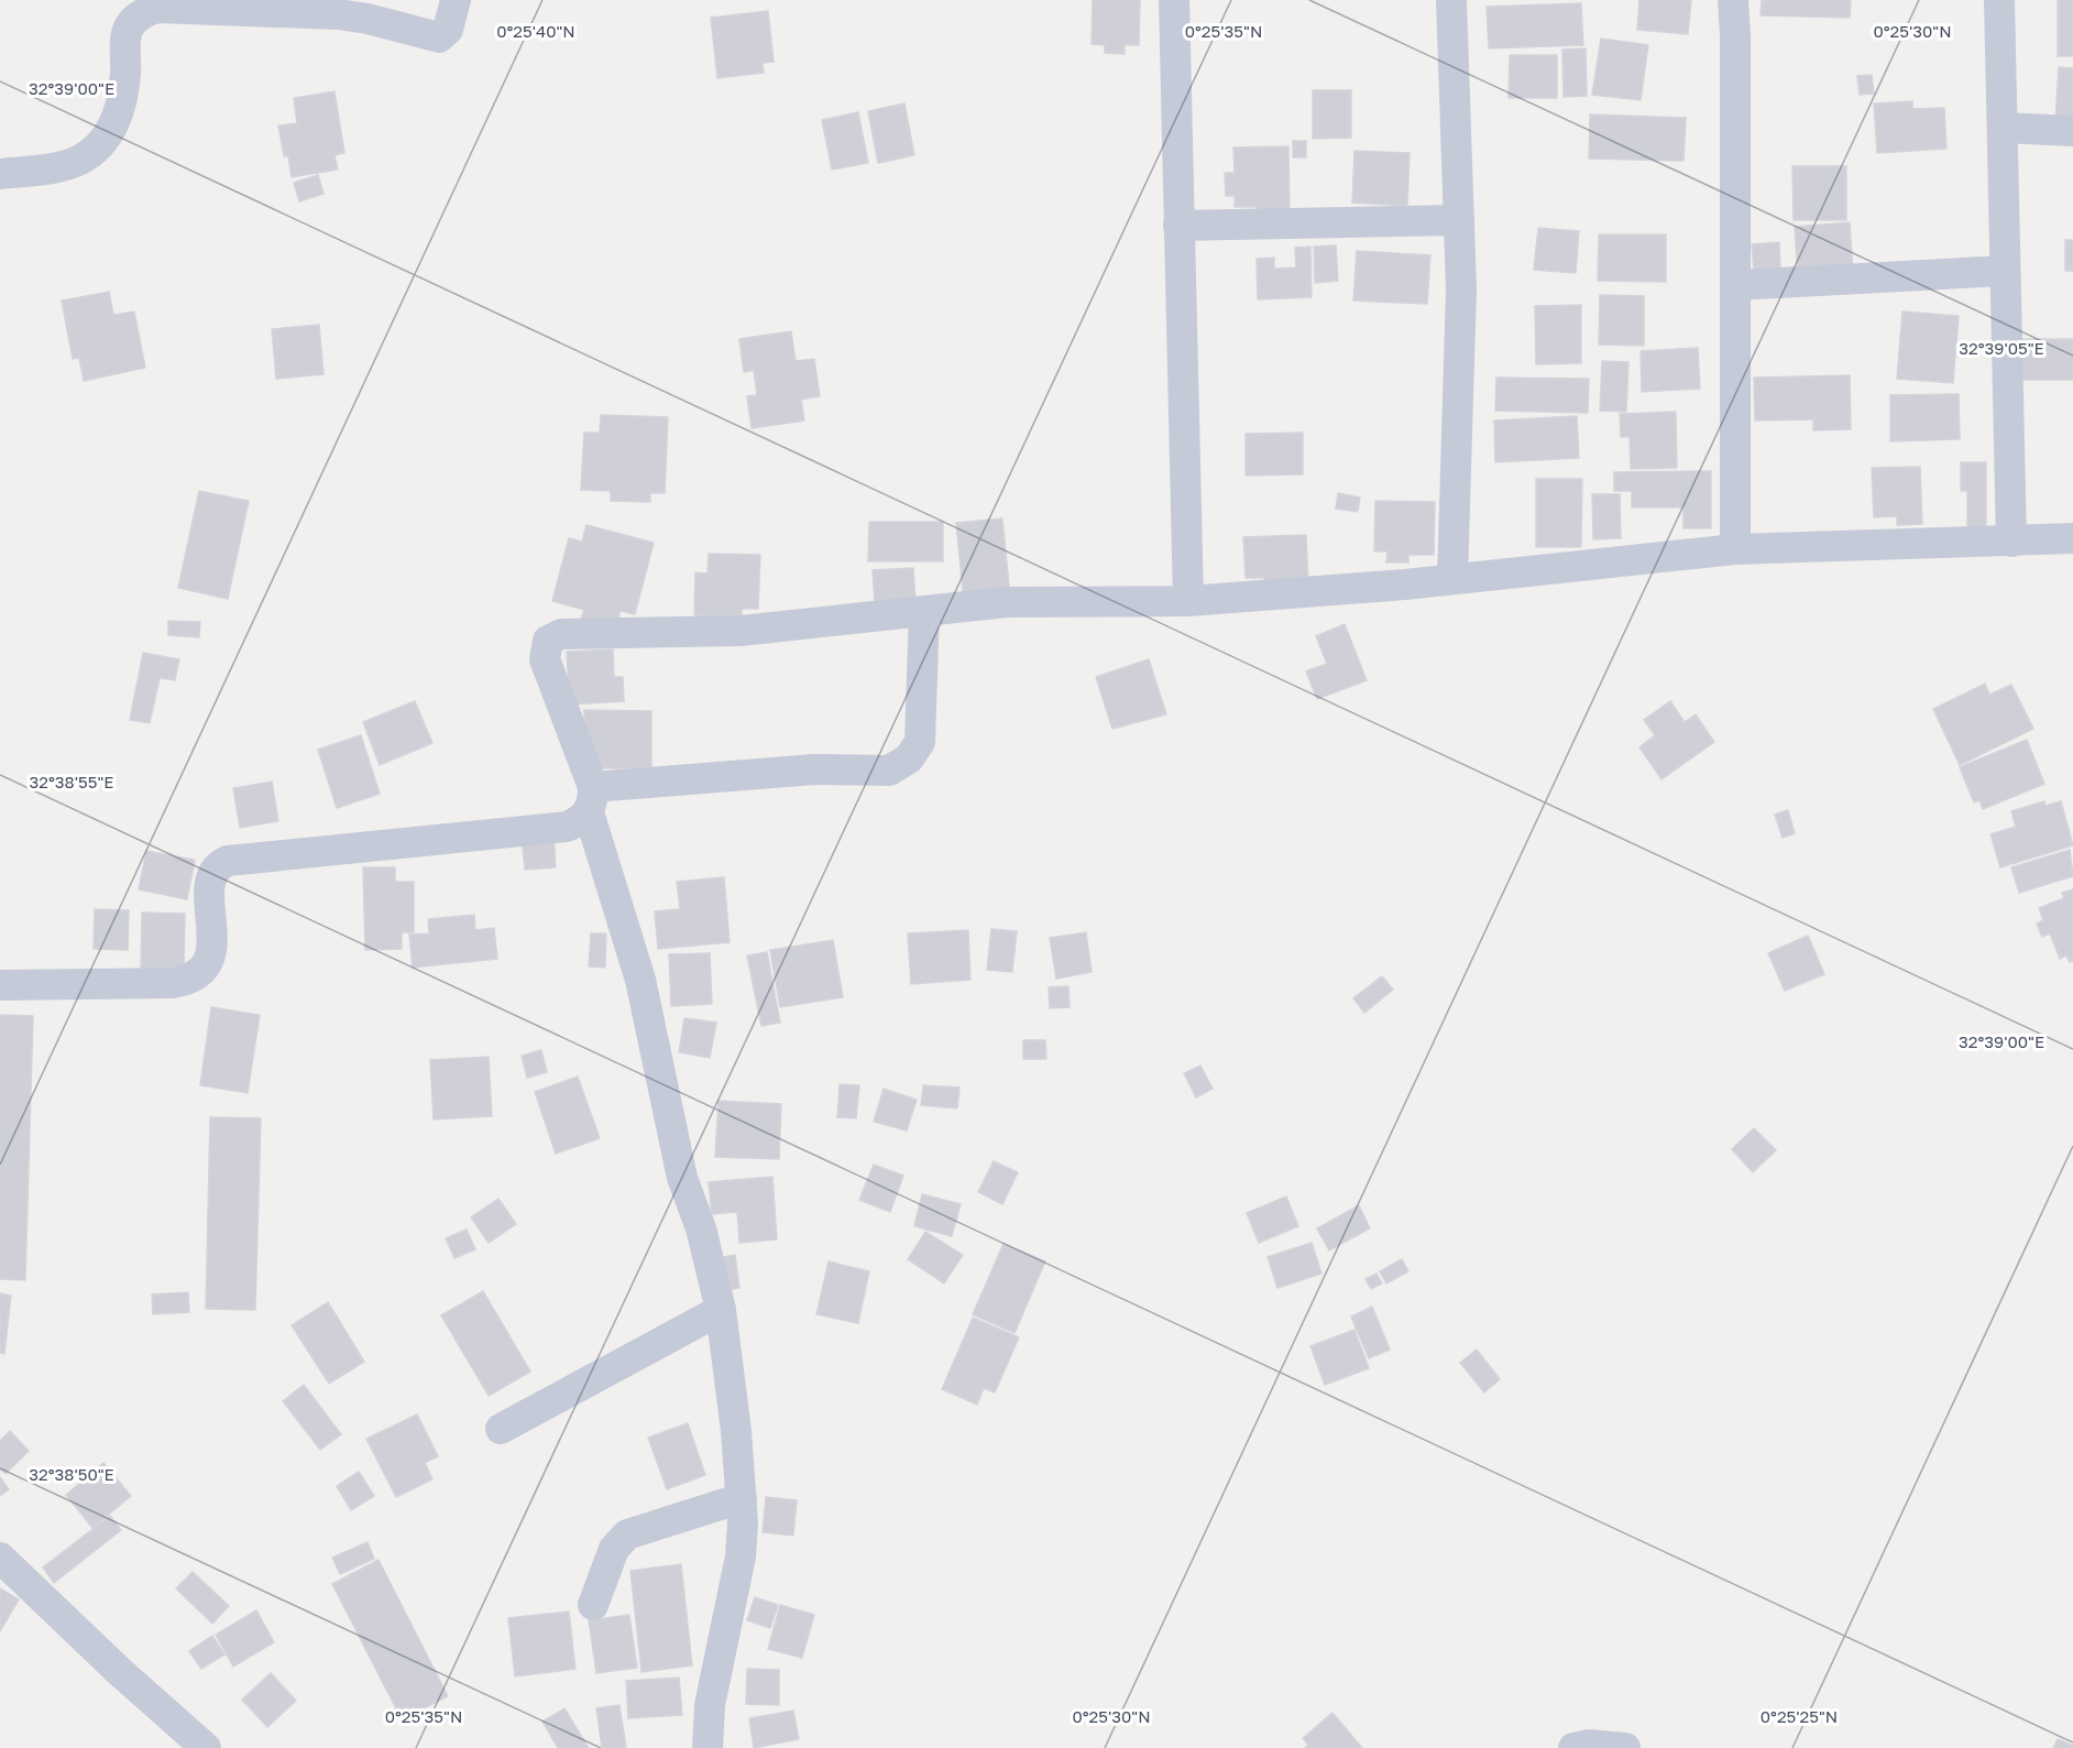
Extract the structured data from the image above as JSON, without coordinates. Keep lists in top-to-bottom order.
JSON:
{
  "coordinates": [
    "0°25'40\"N",
    "0°25'35\"N",
    "0°25'30\"N",
    "32°39'00\"E",
    "32°39'05\"E",
    "32°38'55\"E",
    "32°38'50\"E",
    "0°25'25\"N"
  ]
}
